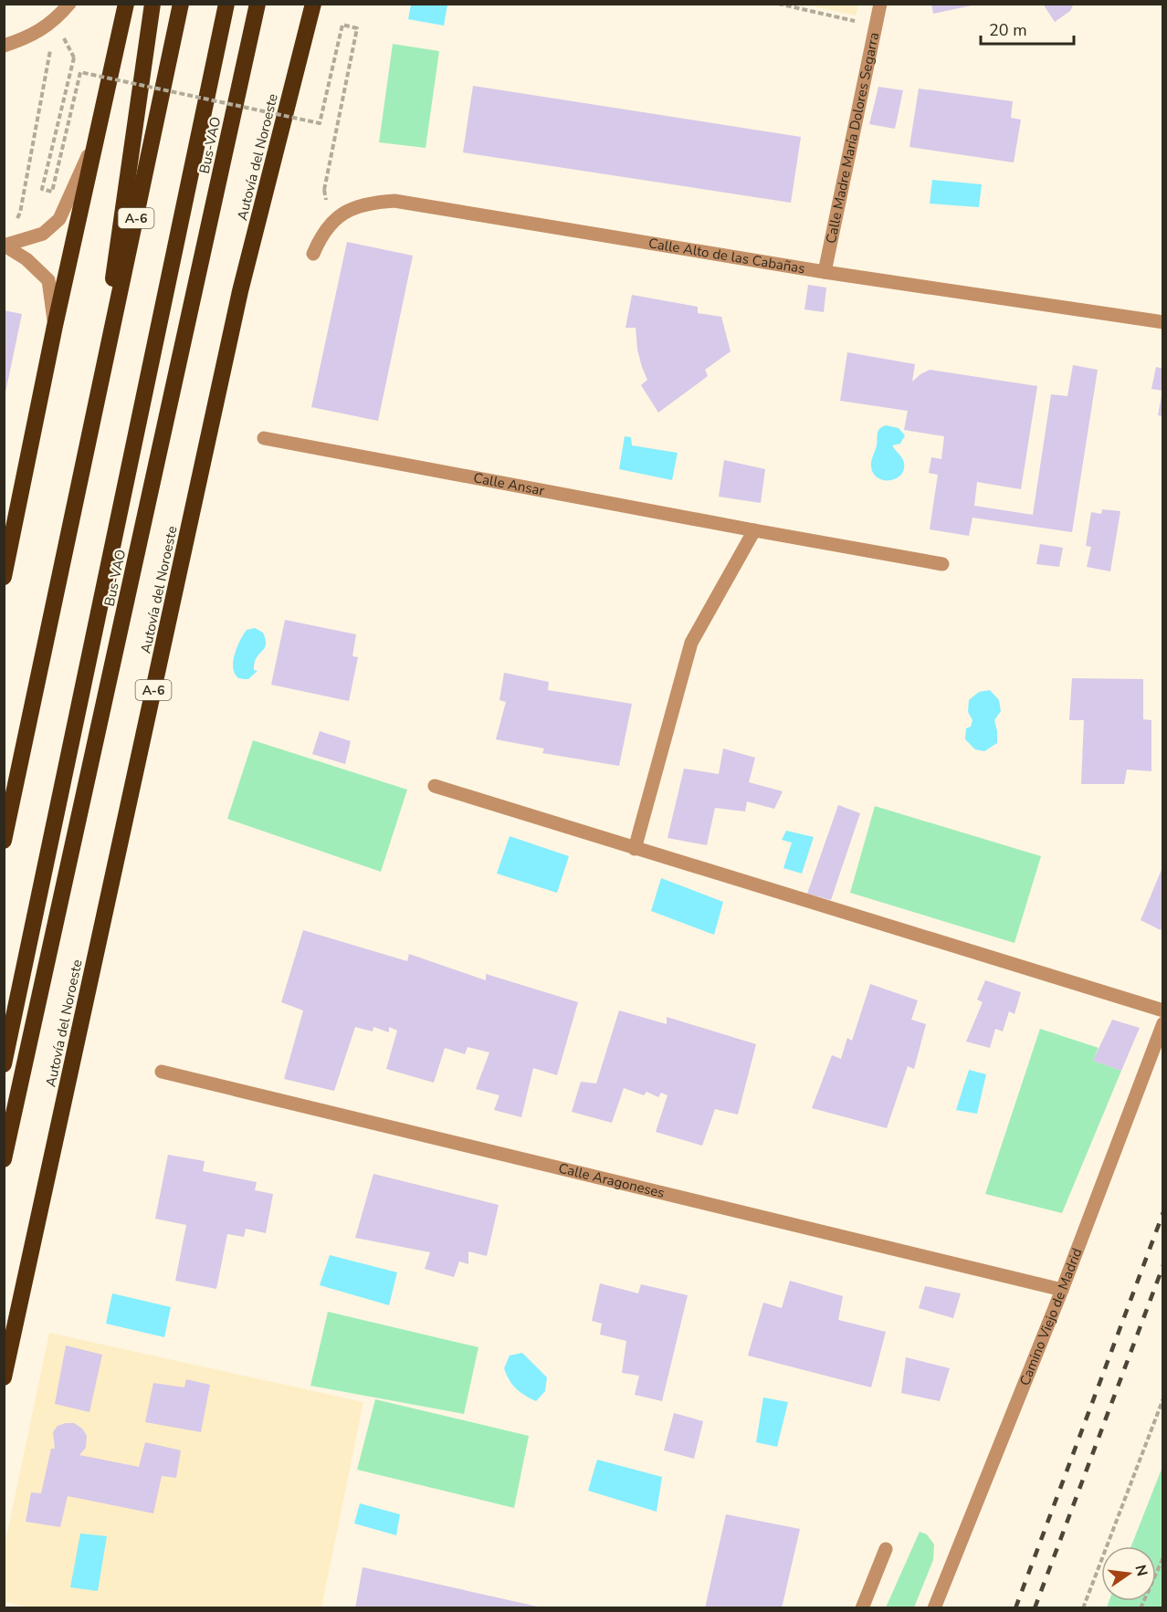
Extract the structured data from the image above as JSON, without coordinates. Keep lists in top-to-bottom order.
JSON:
{
  "streets": {
    "highway": ["Bus-VAO", "Autovía del Noroeste", "A-6"],
    "street": [
      "Calle Madre María Dolores Segarra",
      "Calle Alto de las Cabañas",
      "Calle Ansar",
      "Calle Aragoneses",
      "Camino Viejo de Madrid"
    ]
  },
  "crossings": [
    ["Calle Madre María Dolores Segarra", "Calle Alto de las Cabañas"],
    ["Calle Aragoneses", "Camino Viejo de Madrid"]
  ],
  "scale_bar": "20 m",
  "north": "right"
}
